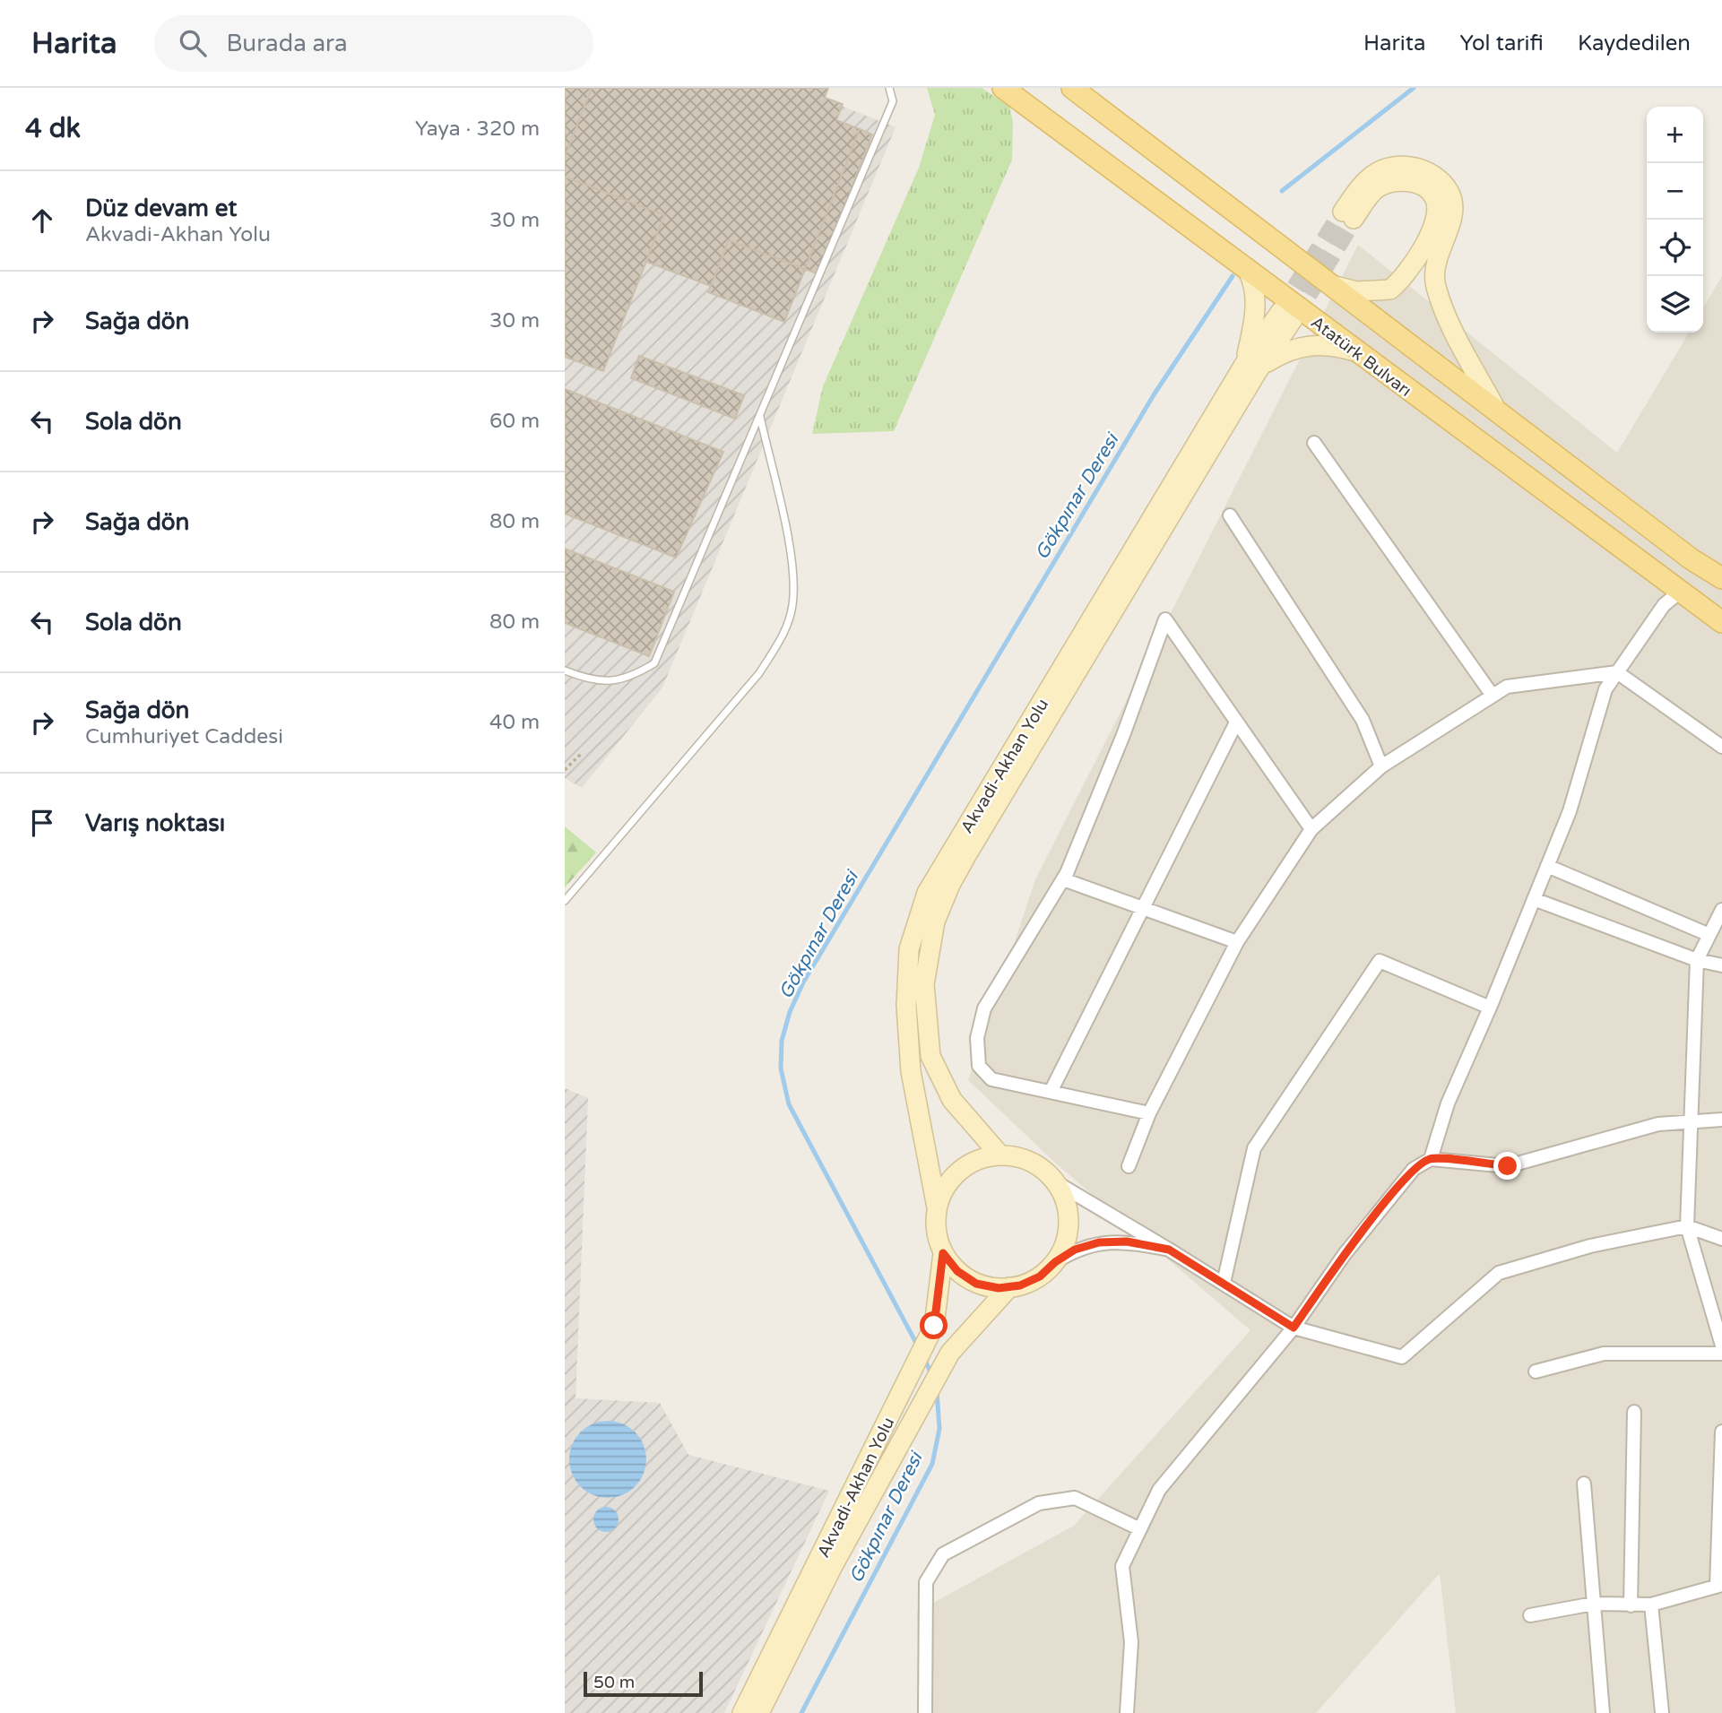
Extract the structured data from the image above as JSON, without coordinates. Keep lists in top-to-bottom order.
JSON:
{
  "streets": {
    "main road": ["Atatürk Bulvarı", "Akvadi-Akhan Yolu"]
  },
  "water": ["Gökpınar Deresi"],
  "scale_bar": "50 m",
  "page": {
    "header": "Harita",
    "search": "Burada ara",
    "nav": ["Harita", "Yol tarifi", "Kaydedilen"],
    "heading": ["4 dk", "Yaya · 320 m"],
    "map_buttons": ["+", "−"],
    "list": [
      ["Düz devam et", "Akvadi-Akhan Yolu", "30 m"],
      ["Sağa dön", "30 m"],
      ["Sola dön", "60 m"],
      ["Sağa dön", "80 m"],
      ["Sola dön", "80 m"],
      ["Sağa dön", "Cumhuriyet Caddesi", "40 m"],
      "Varış noktası"
    ],
    "scale": "50 m"
  }
}
